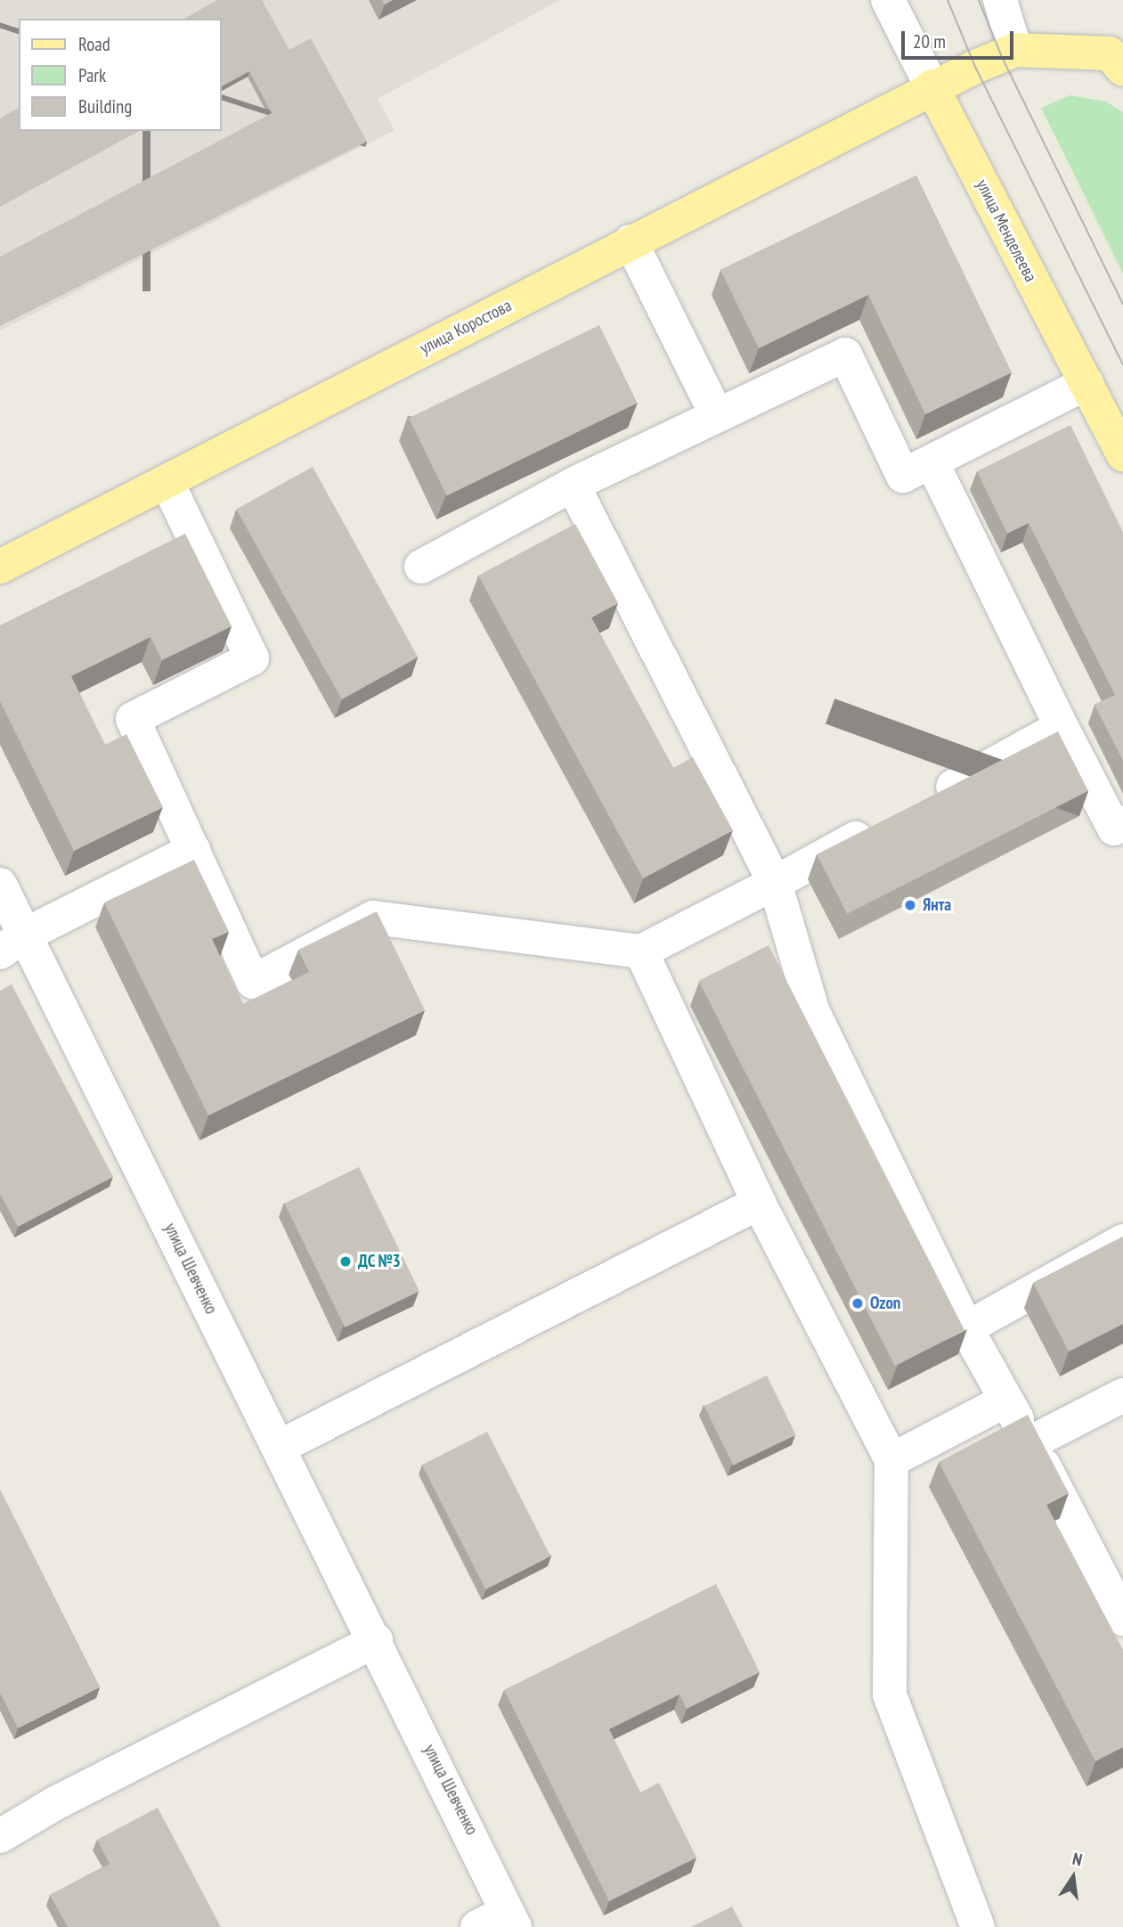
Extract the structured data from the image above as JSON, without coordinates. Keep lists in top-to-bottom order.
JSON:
{
  "streets": {
    "main road": ["улица Менделеева", "улица Коростова"],
    "street": ["улица Шевченко"]
  },
  "crossings": [
    ["улица Менделеева", "улица Коростова"]
  ],
  "places": ["Янта", "ДС №3", "Ozon"],
  "legend": ["Road", "Park", "Building"],
  "scale_bar": "20 m",
  "north": "top"
}
